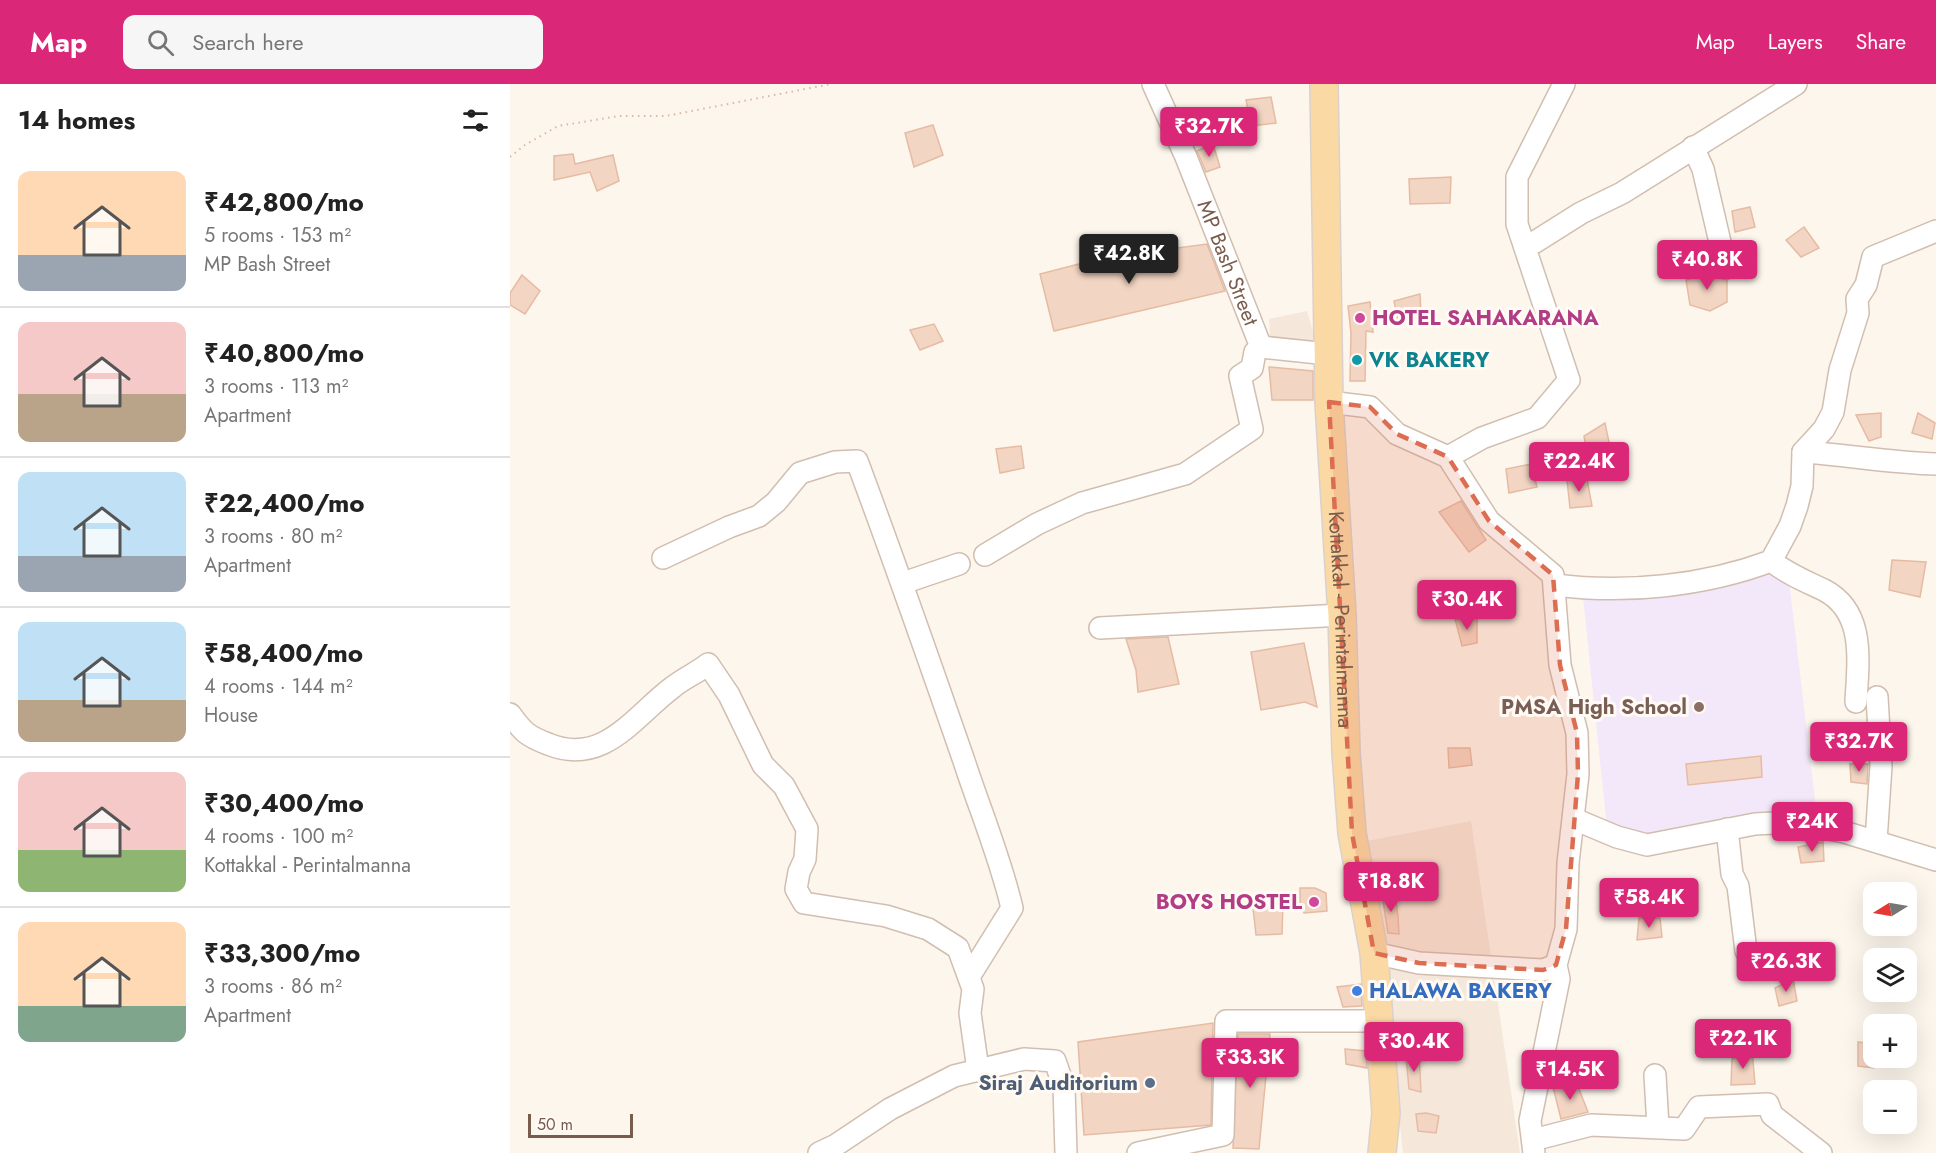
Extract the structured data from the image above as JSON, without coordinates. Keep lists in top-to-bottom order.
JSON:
{
  "streets": {
    "main road": ["Kottakkal - Perintalmanna"],
    "street": ["MP Bash Street"]
  },
  "crossings": [
    ["MP Bash Street", "Kottakkal - Perintalmanna"]
  ],
  "places": [
    "HOTEL SAHAKARANA",
    "VK BAKERY",
    "PMSA High School",
    "BOYS HOSTEL",
    "HALAWA BAKERY",
    "Siraj Auditorium"
  ],
  "scale_bar": "50 m",
  "north": "left",
  "page": {
    "header": "Map",
    "search": "Search here",
    "nav": ["Map", "Layers", "Share"],
    "heading": "14 homes",
    "price": [
      "₹32.7K",
      "₹42.8K",
      "₹40.8K",
      "₹22.4K",
      "₹30.4K",
      "₹32.7K",
      "₹24K",
      "₹18.8K",
      "₹58.4K",
      "₹26.3K",
      "₹22.1K",
      "₹30.4K",
      "₹33.3K",
      "₹14.5K"
    ],
    "list": [
      {
        "name": "₹42,800/mo",
        "note": "5 rooms · 153 m² · MP Bash Street"
      },
      {
        "name": "₹40,800/mo",
        "note": "3 rooms · 113 m² · Apartment"
      },
      {
        "name": "₹22,400/mo",
        "note": "3 rooms · 80 m² · Apartment"
      },
      {
        "name": "₹58,400/mo",
        "note": "4 rooms · 144 m² · House"
      },
      {
        "name": "₹30,400/mo",
        "note": "4 rooms · 100 m² · Kottakkal - Perintalmanna"
      },
      {
        "name": "₹33,300/mo",
        "note": "3 rooms · 86 m² · Apartment"
      }
    ],
    "map_buttons": ["+", "−"],
    "scale": "50 m"
  }
}
